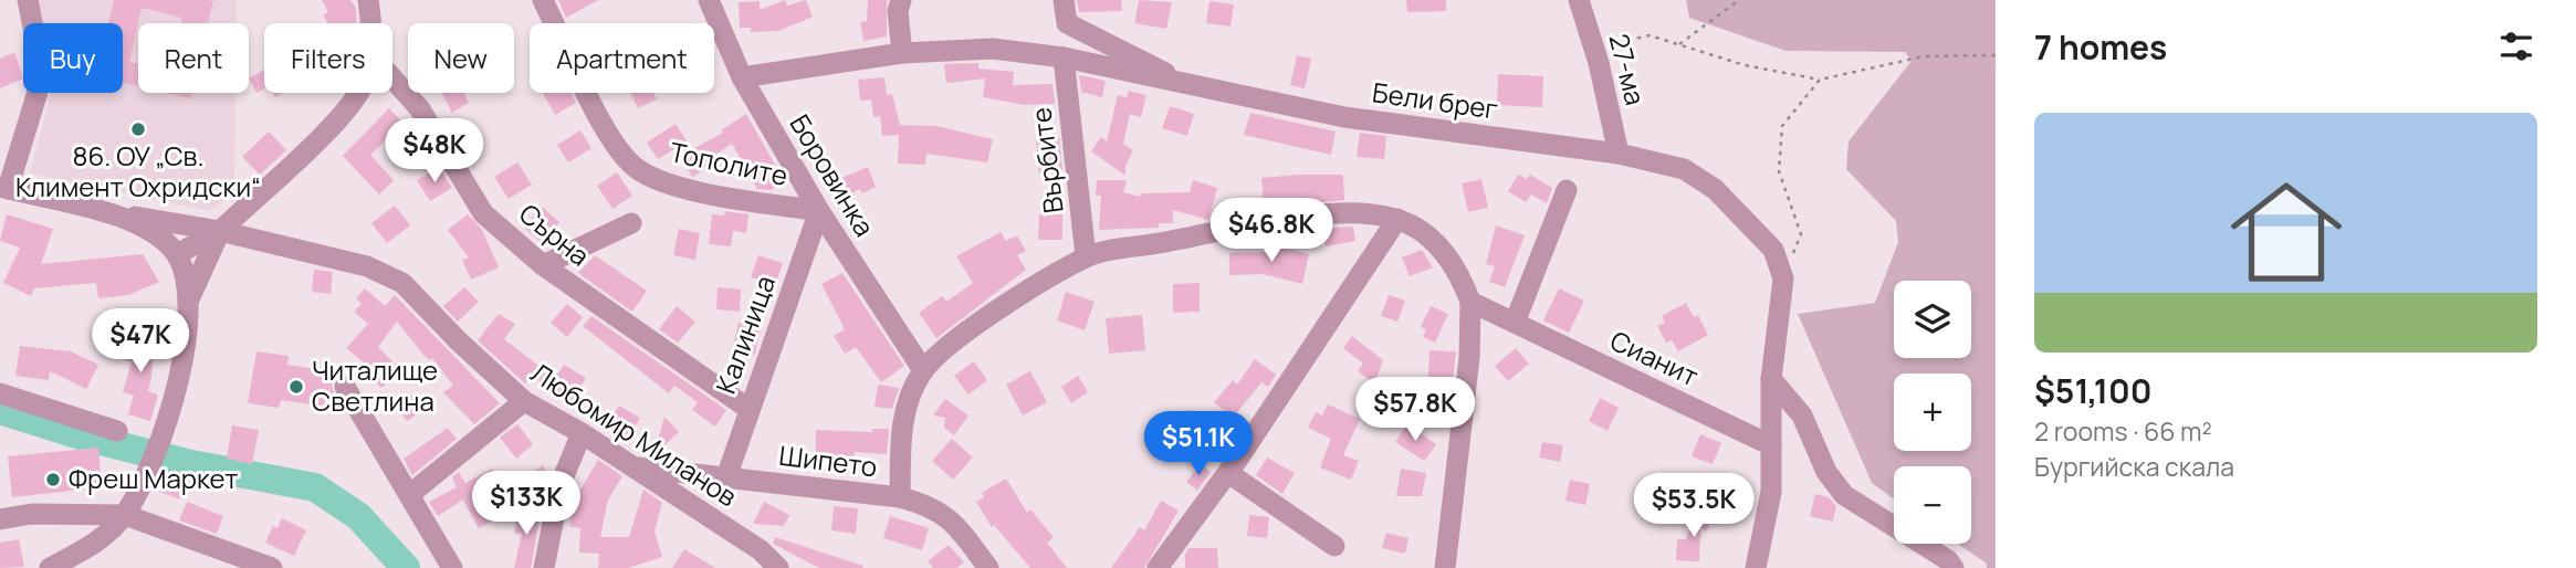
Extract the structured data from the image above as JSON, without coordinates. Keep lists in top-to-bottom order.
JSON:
{
  "streets": {
    "street": [
      "27-ма",
      "Бели брег",
      "Върбите",
      "Тополите",
      "Боровинка",
      "Сърна",
      "Калиница",
      "Сианит",
      "Любомир Миланов",
      "Шипето"
    ]
  },
  "crossings": [
    ["27-ма", "Бели брег"],
    ["Бели брег", "Върбите"],
    ["Бели брег", "Боровинка"],
    ["Бели брег", "Сианит"],
    ["Тополите", "Боровинка"],
    ["Тополите", "Калиница"],
    ["Боровинка", "Калиница"],
    ["Сърна", "Калиница"],
    ["Калиница", "Шипето"],
    ["Любомир Миланов", "Шипето"]
  ],
  "places": ["86. ОУ „Св. Климент Охридски“", "Читалище Светлина", "Фреш Маркет"],
  "page": {
    "heading": "7 homes",
    "chip": [
      "Buy",
      "Rent",
      "Filters",
      "New",
      "Apartment"
    ],
    "list": [
      {
        "name": "$51,100",
        "note": "2 rooms · 66 m² · Бургийска скала"
      }
    ],
    "price": [
      "$48K",
      "$46.8K",
      "$47K",
      "$57.8K",
      "$51.1K",
      "$133K",
      "$53.5K"
    ],
    "map_buttons": ["+", "−"]
  }
}
